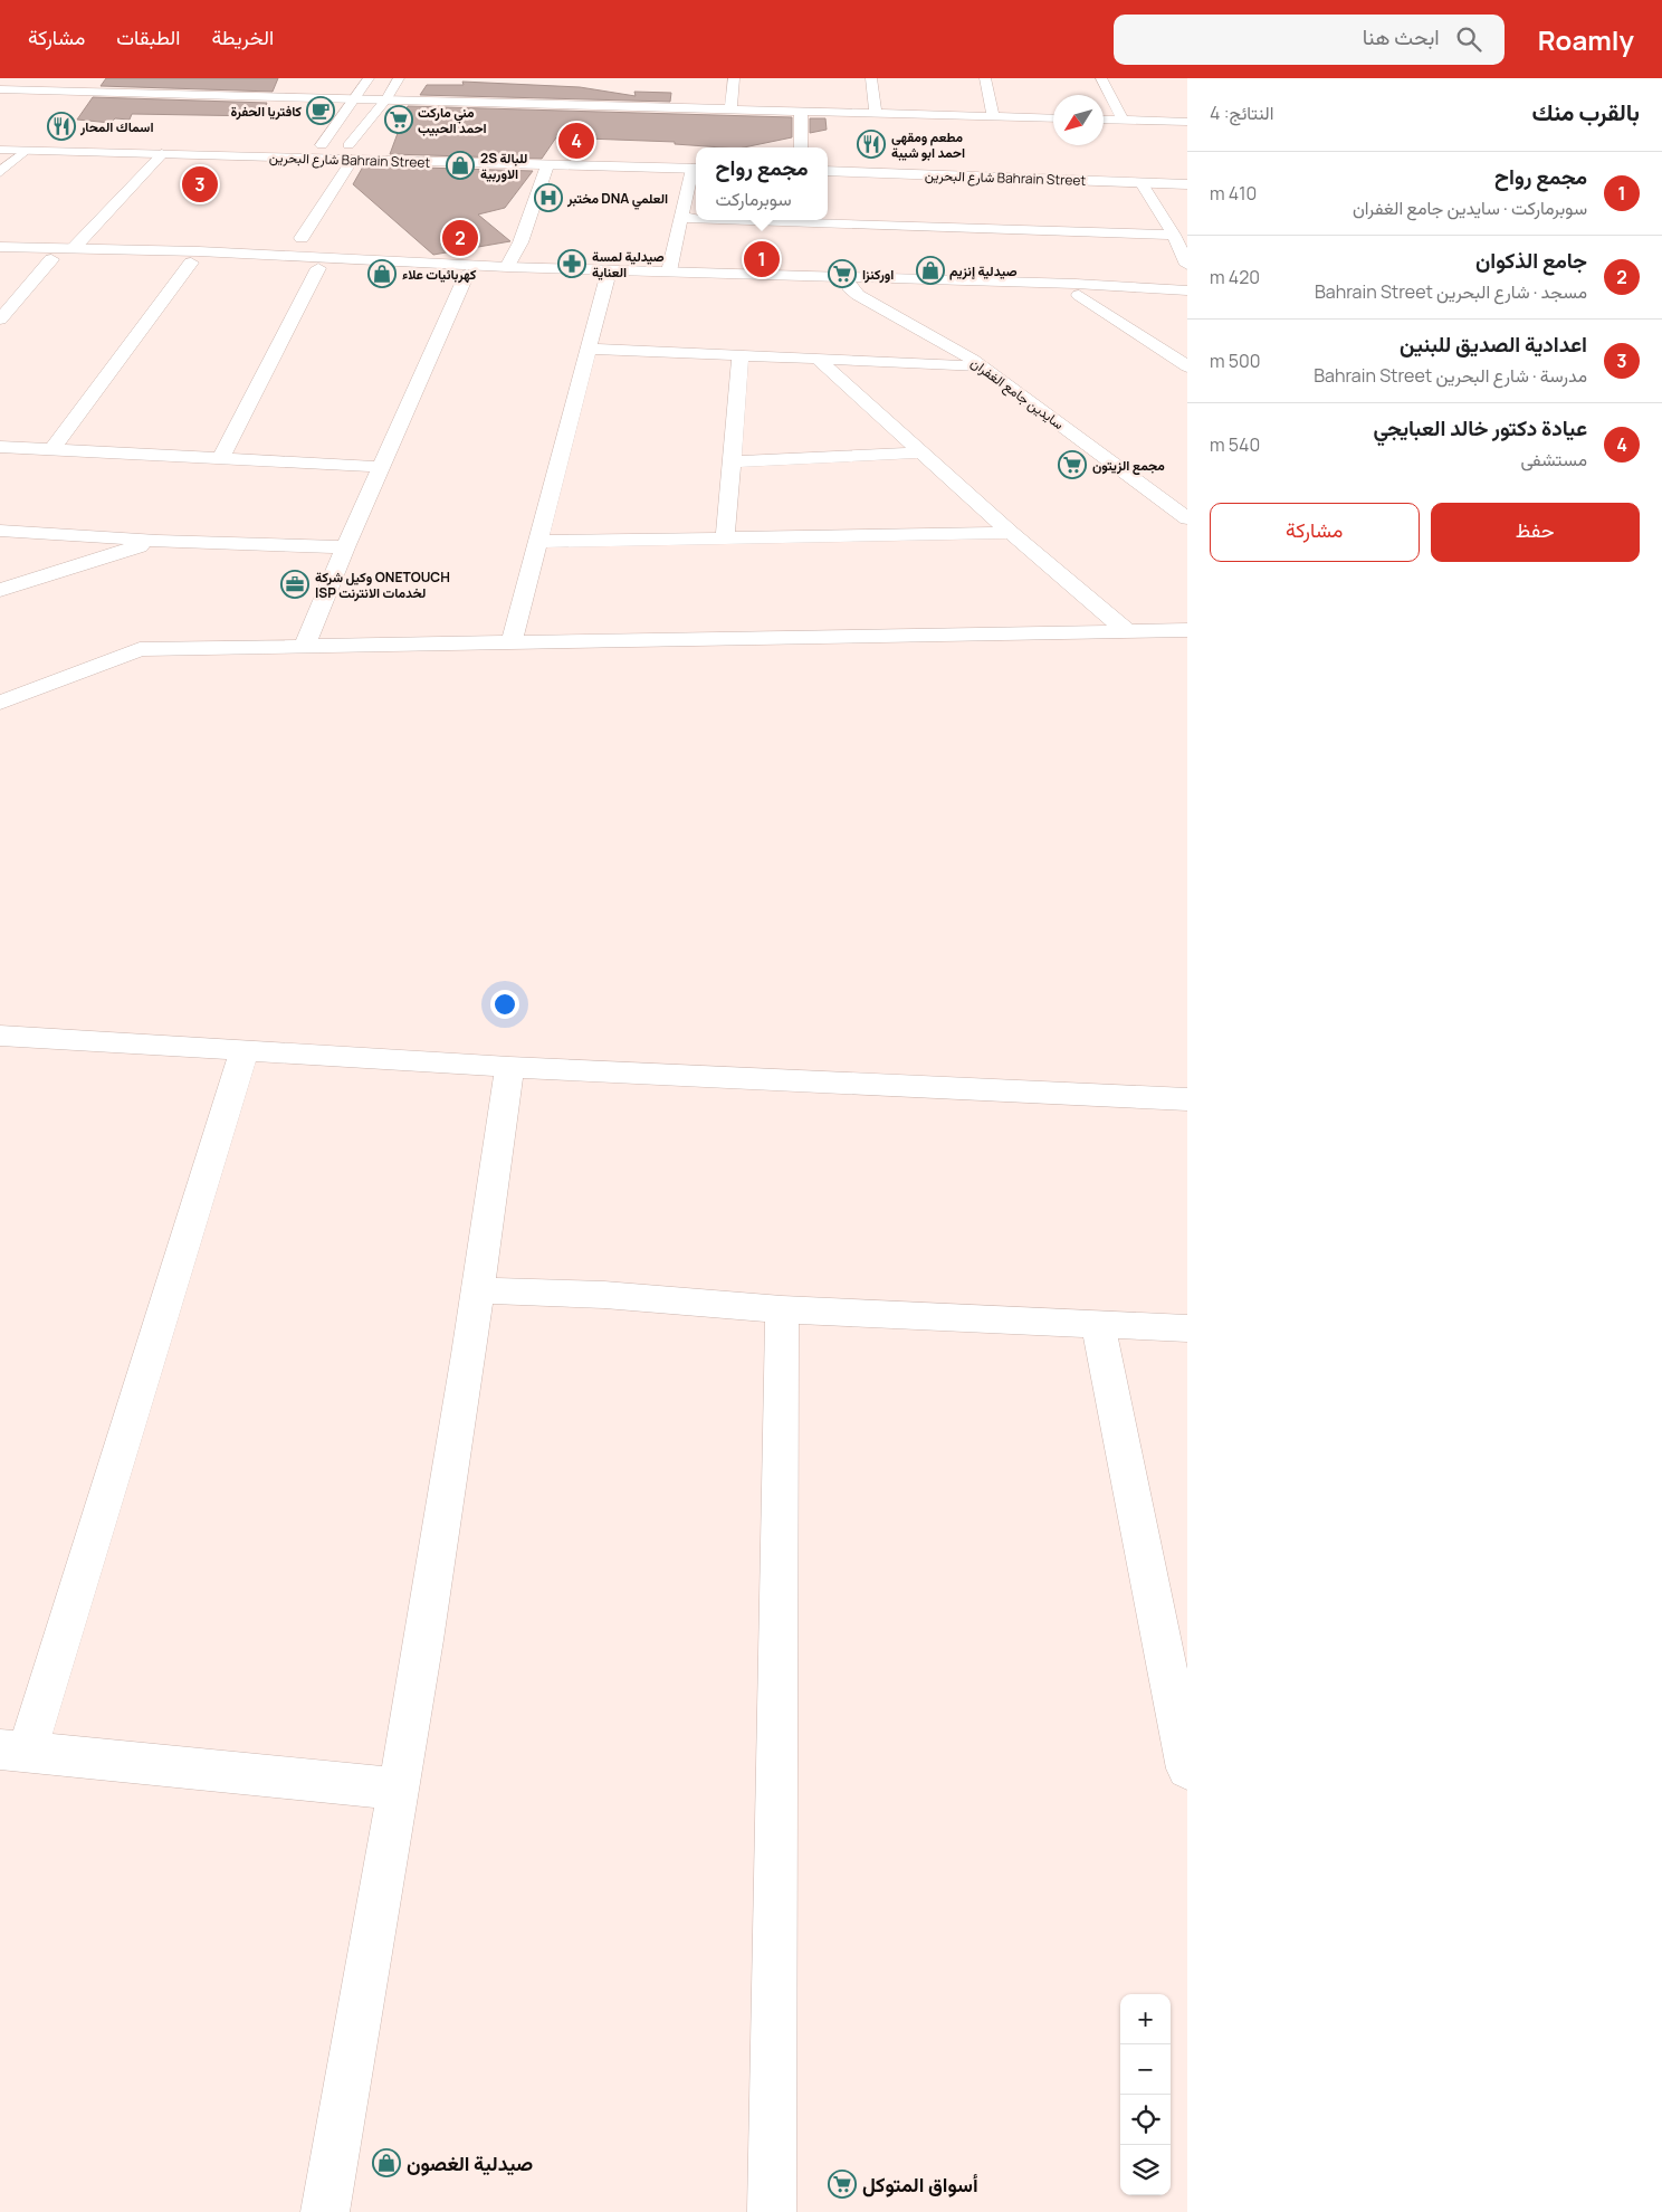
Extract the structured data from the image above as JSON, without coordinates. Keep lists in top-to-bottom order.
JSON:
{
  "streets": {
    "street": ["شارع البحرين Bahrain Street", "سايدين جامع الغفران"]
  },
  "places": {
    "cafe": ["كافتريا الحفرة"],
    "supermarket": [
      "مني ماركت احمد الحبيب",
      "اوركنزا",
      "مجمع الزيتون",
      "أسواق المتوكل"
    ],
    "restaurant": ["اسماك المحار", "مطعم ومقهى احمد ابو شيبة"],
    "shop": [
      "2S للبالة الاوربية",
      "صيدلية إنزيم",
      "كهربائيات علاء",
      "صيدلية الغصون"
    ],
    "hospital": ["مختبر DNA العلمي"],
    "pharmacy": ["صيدلية لمسة العناية"],
    "office": ["وكيل شركة ONETOUCH ISP لخدمات الانترنت"]
  },
  "north": "bottom left",
  "page": {
    "header": "Roamly",
    "search": "ابحث هنا",
    "nav": ["الخريطة", "الطبقات", "مشاركة"],
    "heading": ["بالقرب منك", "النتائج: 4"],
    "pins": [
      "4",
      "3",
      "2",
      "1"
    ],
    "popup": ["مجمع رواح", "سوبرماركت"],
    "list": [
      {
        "mark": "1",
        "name": "مجمع رواح",
        "note": "سوبرماركت · سايدين جامع الغفران",
        "value": "410 m"
      },
      {
        "mark": "2",
        "name": "جامع الذكوان",
        "note": "مسجد · شارع البحرين Bahrain Street",
        "value": "420 m"
      },
      {
        "mark": "3",
        "name": "اعدادية الصديق للبنين",
        "note": "مدرسة · شارع البحرين Bahrain Street",
        "value": "500 m"
      },
      {
        "mark": "4",
        "name": "عيادة دكتور خالد العبايجي",
        "note": "مستشفى",
        "value": "540 m"
      }
    ],
    "buttons": ["حفظ", "مشاركة"],
    "map_buttons": ["+", "−"]
  }
}
